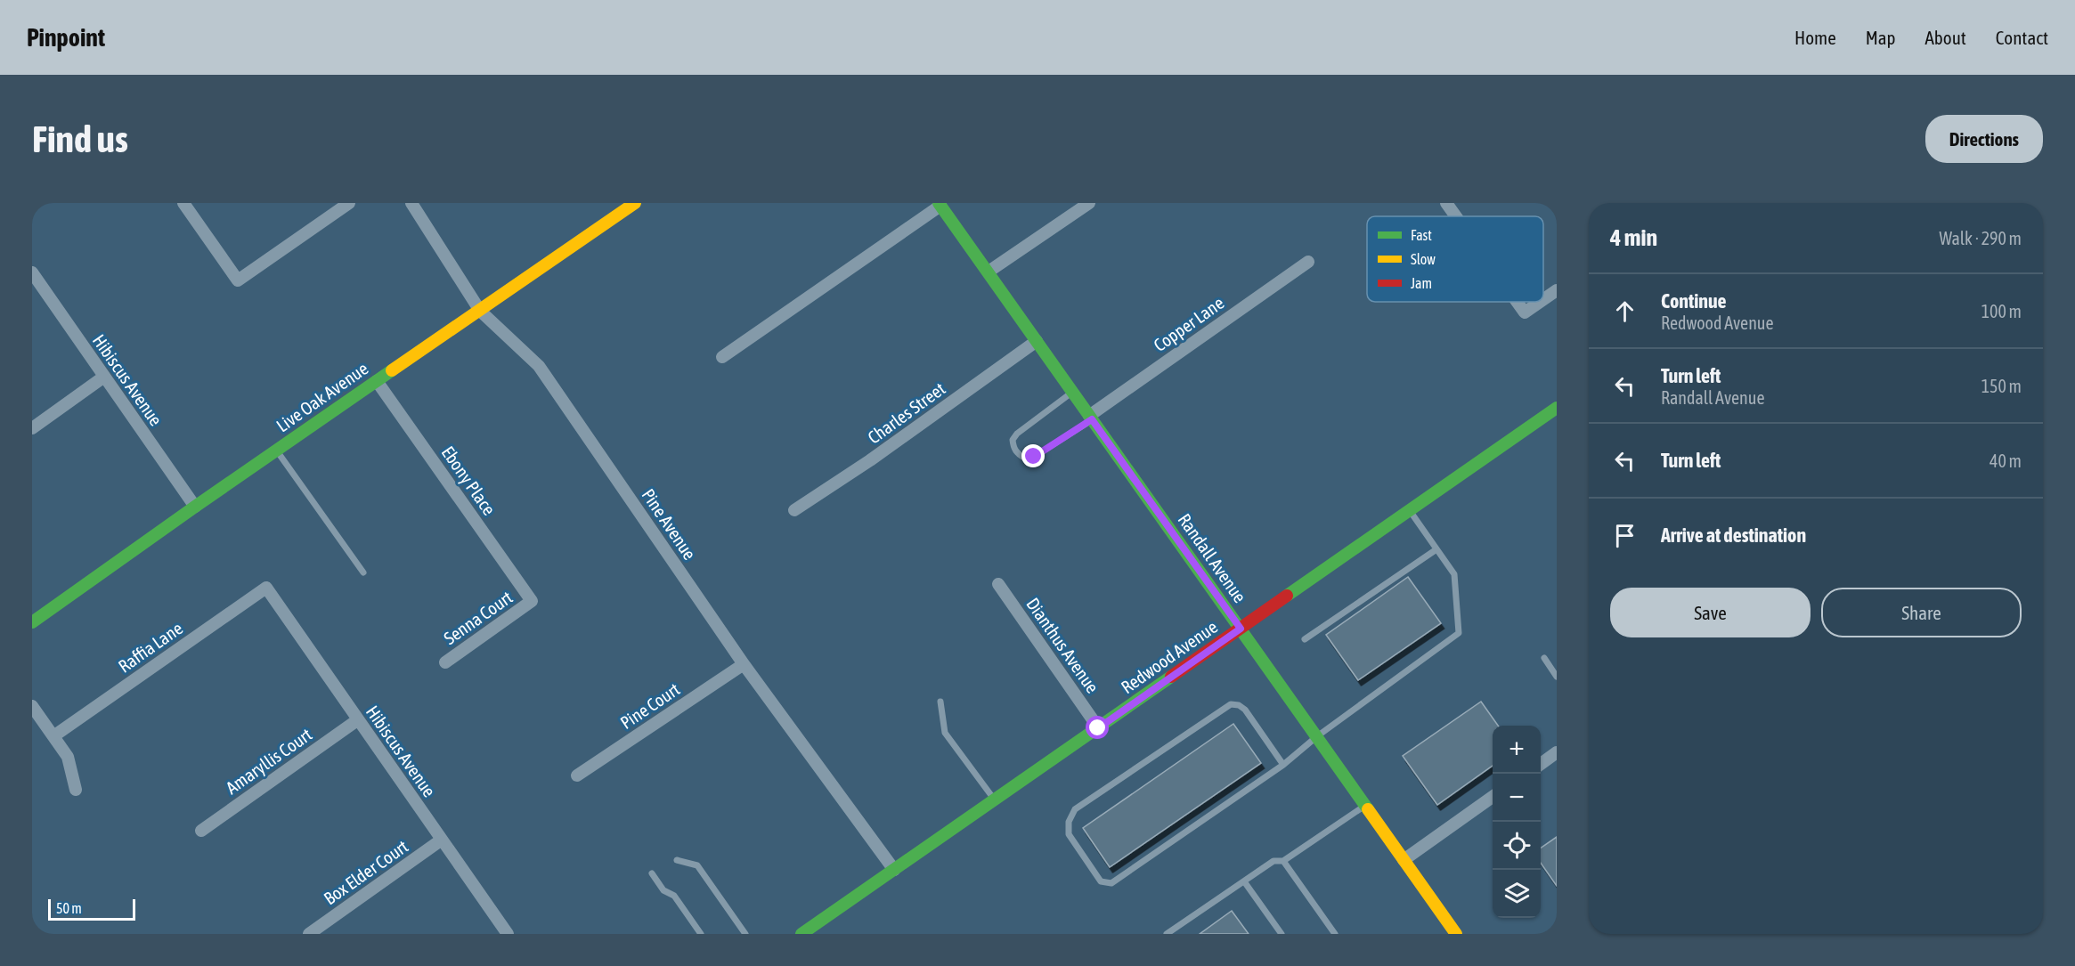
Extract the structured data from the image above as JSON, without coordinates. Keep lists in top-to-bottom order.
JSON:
{
  "streets": {
    "street": [
      "Copper Lane",
      "Hibiscus Avenue",
      "Live Oak Avenue",
      "Charles Street",
      "Ebony Place",
      "Pine Avenue",
      "Randall Avenue",
      "Senna Court",
      "Dianthus Avenue",
      "Raffia Lane",
      "Redwood Avenue",
      "Pine Court",
      "Amaryllis Court",
      "Box Elder Court"
    ]
  },
  "crossings": [
    ["Copper Lane", "Randall Avenue"],
    ["Hibiscus Avenue", "Live Oak Avenue"],
    ["Hibiscus Avenue", "Raffia Lane"],
    ["Hibiscus Avenue", "Amaryllis Court"],
    ["Hibiscus Avenue", "Box Elder Court"],
    ["Live Oak Avenue", "Ebony Place"],
    ["Live Oak Avenue", "Pine Avenue"],
    ["Charles Street", "Randall Avenue"],
    ["Ebony Place", "Senna Court"],
    ["Pine Avenue", "Redwood Avenue"],
    ["Pine Avenue", "Pine Court"],
    ["Randall Avenue", "Redwood Avenue"],
    ["Dianthus Avenue", "Redwood Avenue"]
  ],
  "legend": ["Fast", "Slow", "Jam"],
  "scale_bar": "50 m",
  "page": {
    "header": "Pinpoint",
    "nav": [
      "Home",
      "Map",
      "About",
      "Contact"
    ],
    "buttons": [
      "Directions",
      ["Save", "Share"]
    ],
    "title": "Find us",
    "heading": ["4 min", "Walk · 290 m"],
    "list": [
      ["Continue", "Redwood Avenue", "100 m"],
      ["Turn left", "Randall Avenue", "150 m"],
      ["Turn left", "40 m"],
      "Arrive at destination"
    ],
    "map_buttons": ["+", "−"],
    "scale": "50 m"
  }
}
